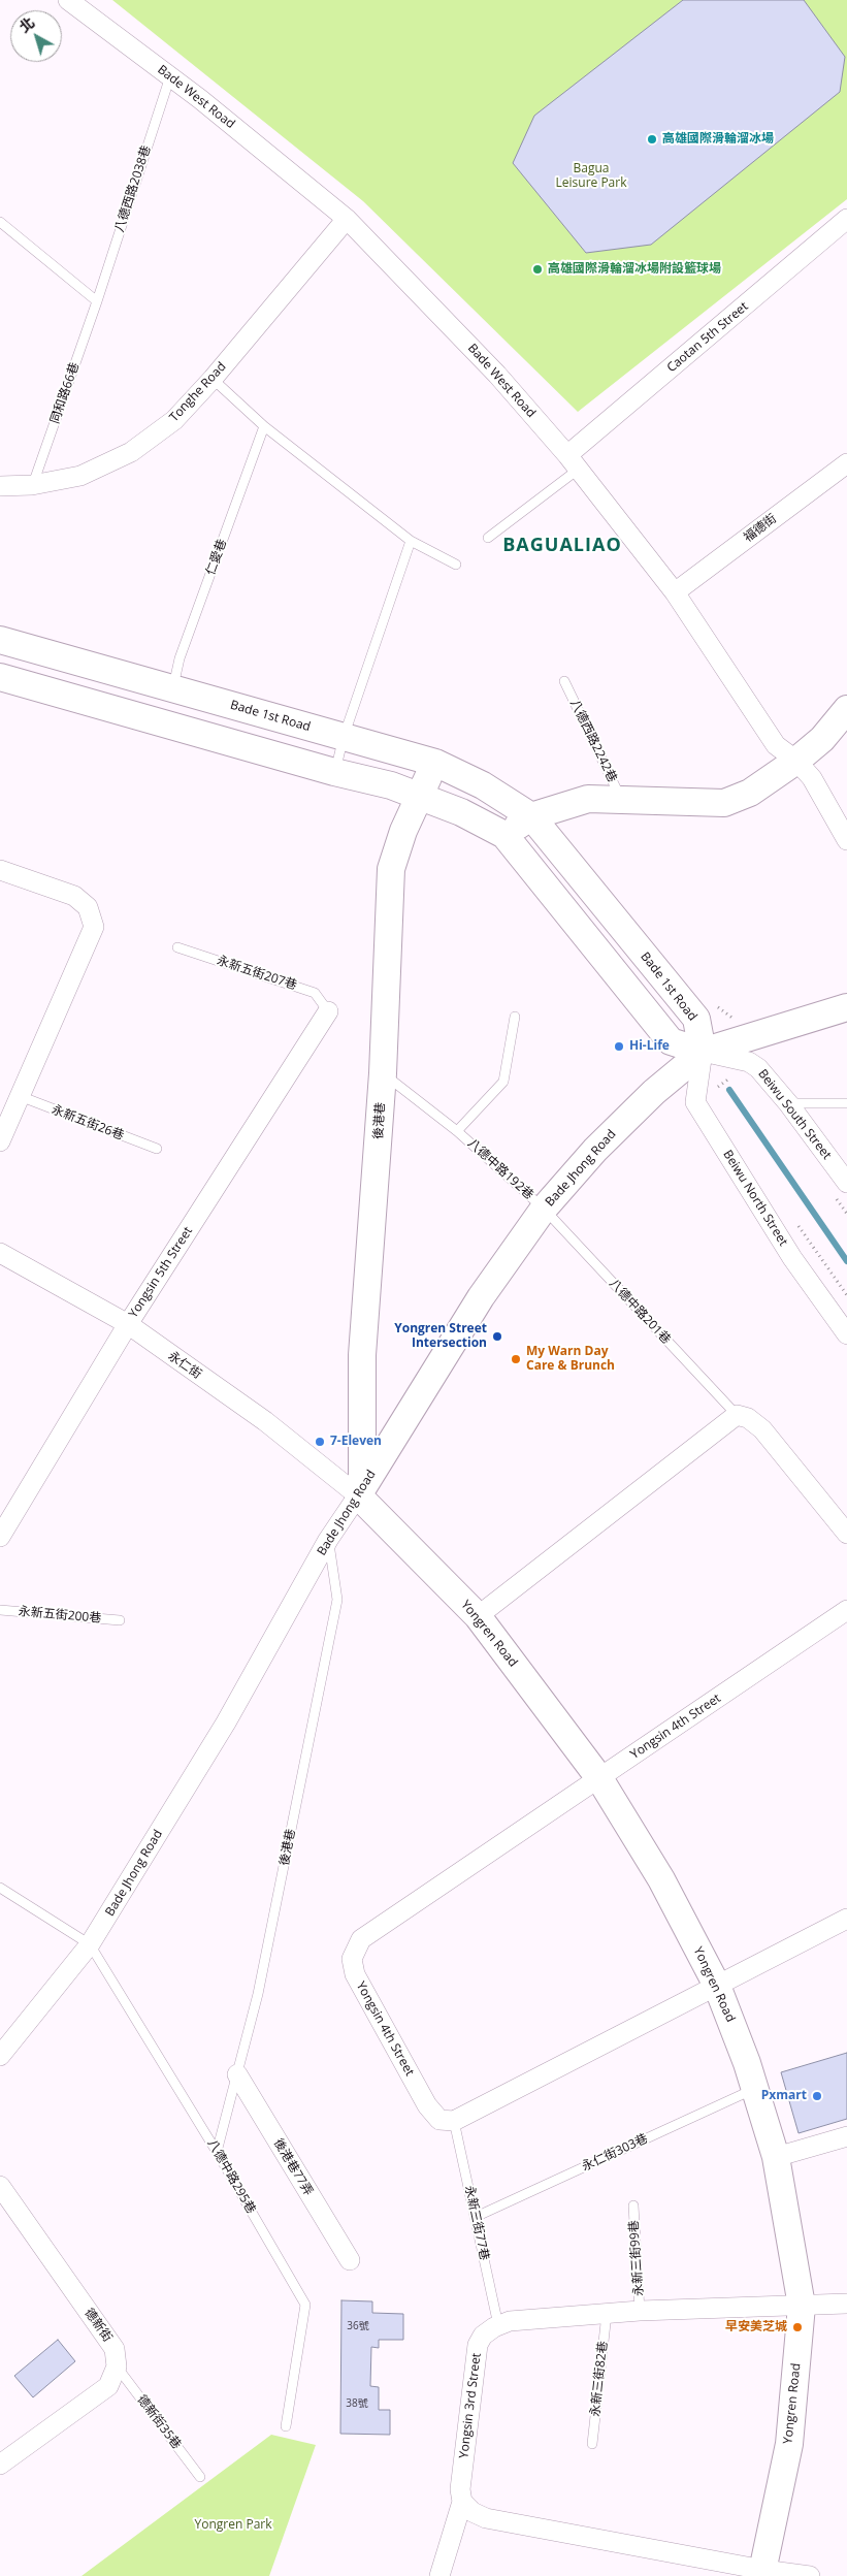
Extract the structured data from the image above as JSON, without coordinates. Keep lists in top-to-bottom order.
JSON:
{
  "streets": {
    "street": [
      "Bade West Road",
      "Caotan 5th Street",
      "Tonghe Road",
      "福德街",
      "Bade 1st Road",
      "Beiwu South Street",
      "後港巷",
      "Bade Jhong Road",
      "Beiwu North Street",
      "Yongsin 5th Street",
      "永仁街",
      "Yongren Road",
      "Yongsin 4th Street",
      "後港巷77弄",
      "德新街",
      "Yongsin 3rd Street"
    ],
    "lane": [
      "八德西路2038巷",
      "同和路66巷",
      "仁愛巷",
      "八德西路2242巷",
      "永新五街207巷",
      "永新五街26巷",
      "八德中路192巷",
      "八德中路201巷",
      "永新五街200巷",
      "永仁街303巷",
      "八德中路295巷",
      "永新三街77巷",
      "永新三街99巷",
      "永新三街82巷",
      "德新街35巷"
    ]
  },
  "crossings": [
    ["Bade West Road", "八德西路2038巷"],
    ["Bade West Road", "Caotan 5th Street"],
    ["Bade West Road", "Tonghe Road"],
    ["Bade West Road", "福德街"],
    ["八德西路2038巷", "同和路66巷"],
    ["Tonghe Road", "同和路66巷"],
    ["仁愛巷", "Bade 1st Road"],
    ["Bade 1st Road", "Beiwu South Street"],
    ["Bade 1st Road", "後港巷"],
    ["Bade 1st Road", "Bade Jhong Road"],
    ["Bade 1st Road", "Beiwu North Street"],
    ["永新五街207巷", "Yongsin 5th Street"],
    ["Beiwu South Street", "Bade Jhong Road"],
    ["Beiwu South Street", "Beiwu North Street"],
    ["後港巷", "Bade Jhong Road"],
    ["後港巷", "八德中路192巷"],
    ["後港巷", "永仁街"],
    ["後港巷", "Yongren Road"],
    ["後港巷", "後港巷77弄"],
    ["後港巷", "八德中路295巷"],
    ["Bade Jhong Road", "八德中路192巷"],
    ["Bade Jhong Road", "Beiwu North Street"],
    ["Bade Jhong Road", "八德中路201巷"],
    ["Bade Jhong Road", "永仁街"],
    ["Bade Jhong Road", "Yongren Road"],
    ["Bade Jhong Road", "八德中路295巷"],
    ["八德中路192巷", "八德中路201巷"],
    ["Yongsin 5th Street", "永仁街"],
    ["永仁街", "Yongren Road"],
    ["Yongren Road", "Yongsin 4th Street"],
    ["Yongren Road", "永仁街303巷"],
    ["Yongren Road", "Yongsin 3rd Street"],
    ["Yongsin 4th Street", "永新三街77巷"],
    ["永仁街303巷", "永新三街77巷"],
    ["永新三街77巷", "Yongsin 3rd Street"],
    ["永新三街99巷", "Yongsin 3rd Street"],
    ["德新街", "德新街35巷"],
    ["永新三街82巷", "Yongsin 3rd Street"]
  ],
  "districts": ["BAGUALIAO"],
  "parks": ["Bagua Leisure Park", "Yongren Park"],
  "places": [
    "高雄國際滑輪溜冰場",
    "高雄國際滑輪溜冰場附設籃球場",
    "Hi-Life",
    "Yongren Street Intersection",
    "My Warn Day Care & Brunch",
    "7-Eleven",
    "Pxmart",
    "早安美芝城"
  ],
  "house_numbers": ["36號", "38號"],
  "north": "top left"
}
